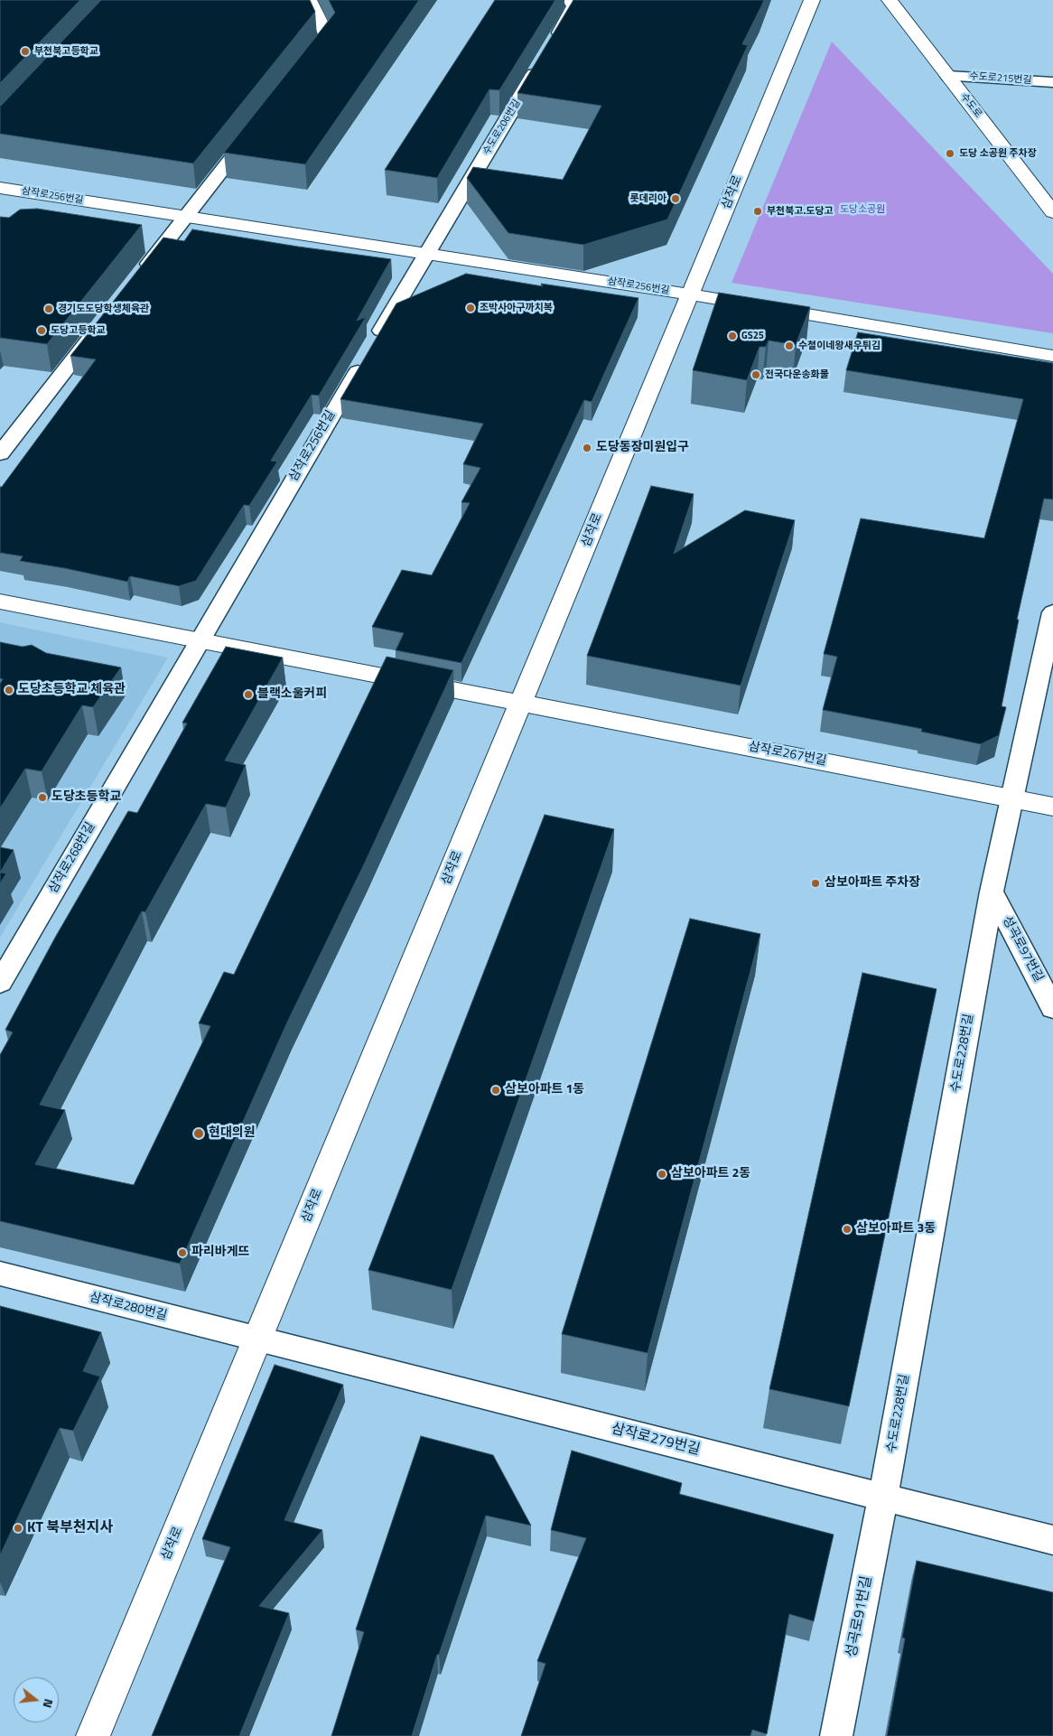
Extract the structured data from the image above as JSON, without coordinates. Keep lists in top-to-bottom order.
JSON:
{
  "streets": {
    "street": [
      "수도로",
      "삼작로",
      "삼작로256번길",
      "삼작로267번길"
    ],
    "lane": [
      "수도로215번길",
      "수도로206번길",
      "삼작로268번길",
      "성곡로97번길",
      "수도로228번길",
      "삼작로280번길",
      "삼작로279번길",
      "성곡로91번길"
    ]
  },
  "crossings": [
    ["수도로215번길", "수도로"],
    ["수도로206번길", "삼작로256번길"],
    ["삼작로", "삼작로256번길"],
    ["삼작로", "삼작로267번길"],
    ["삼작로", "삼작로280번길"],
    ["삼작로", "삼작로279번길"],
    ["삼작로256번길", "삼작로268번길"],
    ["삼작로267번길", "수도로228번길"],
    ["성곡로97번길", "수도로228번길"],
    ["수도로228번길", "삼작로279번길"],
    ["수도로228번길", "성곡로91번길"],
    ["삼작로280번길", "삼작로279번길"],
    ["삼작로279번길", "성곡로91번길"]
  ],
  "parks": ["도당소공원"],
  "places": [
    "부천북고등학교",
    "도당 소공원 주차장",
    "롯데리아",
    "부천북고.도당고",
    "조박사아구까치복",
    "경기도도당학생체육관",
    "도당고등학교",
    "GS25",
    "수철이네왕새우튀김",
    "전국다운송화물",
    "도당동장미원입구",
    "도당초등학교 체육관",
    "블랙소울커피",
    "도당초등학교",
    "삼보아파트 주차장",
    "삼보아파트 1동",
    "현대의원",
    "삼보아파트 2동",
    "삼보아파트 3동",
    "파리바게뜨",
    "KT 북부천지사"
  ],
  "north": "right"
}
